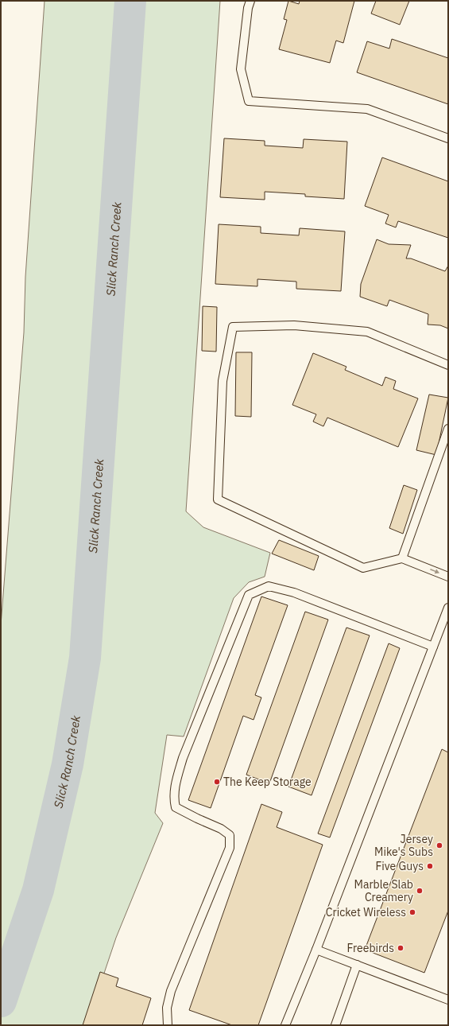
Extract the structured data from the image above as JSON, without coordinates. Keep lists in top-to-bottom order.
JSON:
{
  "water": ["Slick Ranch Creek"],
  "places": [
    "The Keep Storage",
    "Jersey Mike's Subs",
    "Five Guys",
    "Marble Slab Creamery",
    "Cricket Wireless",
    "Freebirds"
  ]
}
